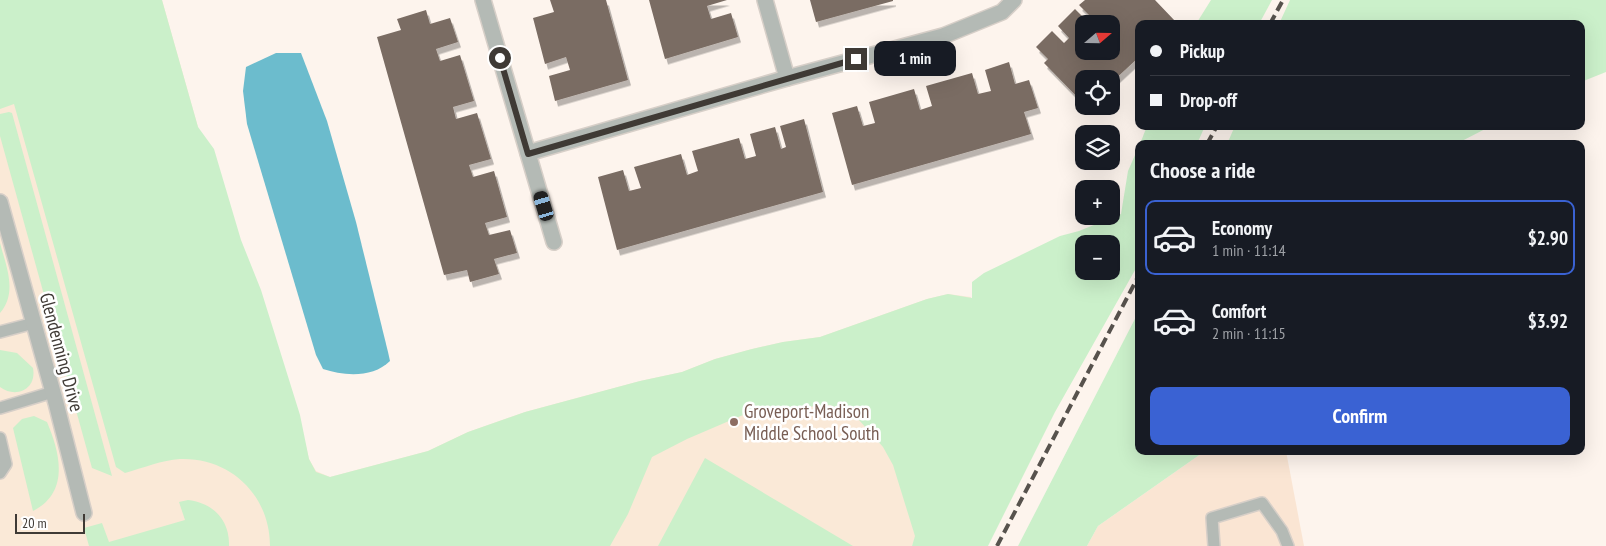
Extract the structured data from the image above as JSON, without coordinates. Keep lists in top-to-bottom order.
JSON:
{
  "streets": {
    "street": ["Glendenning Drive"]
  },
  "places": ["Groveport-Madison Middle School South"],
  "scale_bar": "20 m",
  "north": "right",
  "page": {
    "map_buttons": ["+", "−"],
    "banner": ["Pickup", "Drop-off"],
    "bubble": "1 min",
    "heading": "Choose a ride",
    "list": [
      {
        "name": "Economy",
        "note": "1 min · 11:14",
        "value": "$2.90"
      },
      {
        "name": "Comfort",
        "note": "2 min · 11:15",
        "value": "$3.92"
      }
    ],
    "buttons": "Confirm",
    "scale": "20 m"
  }
}
